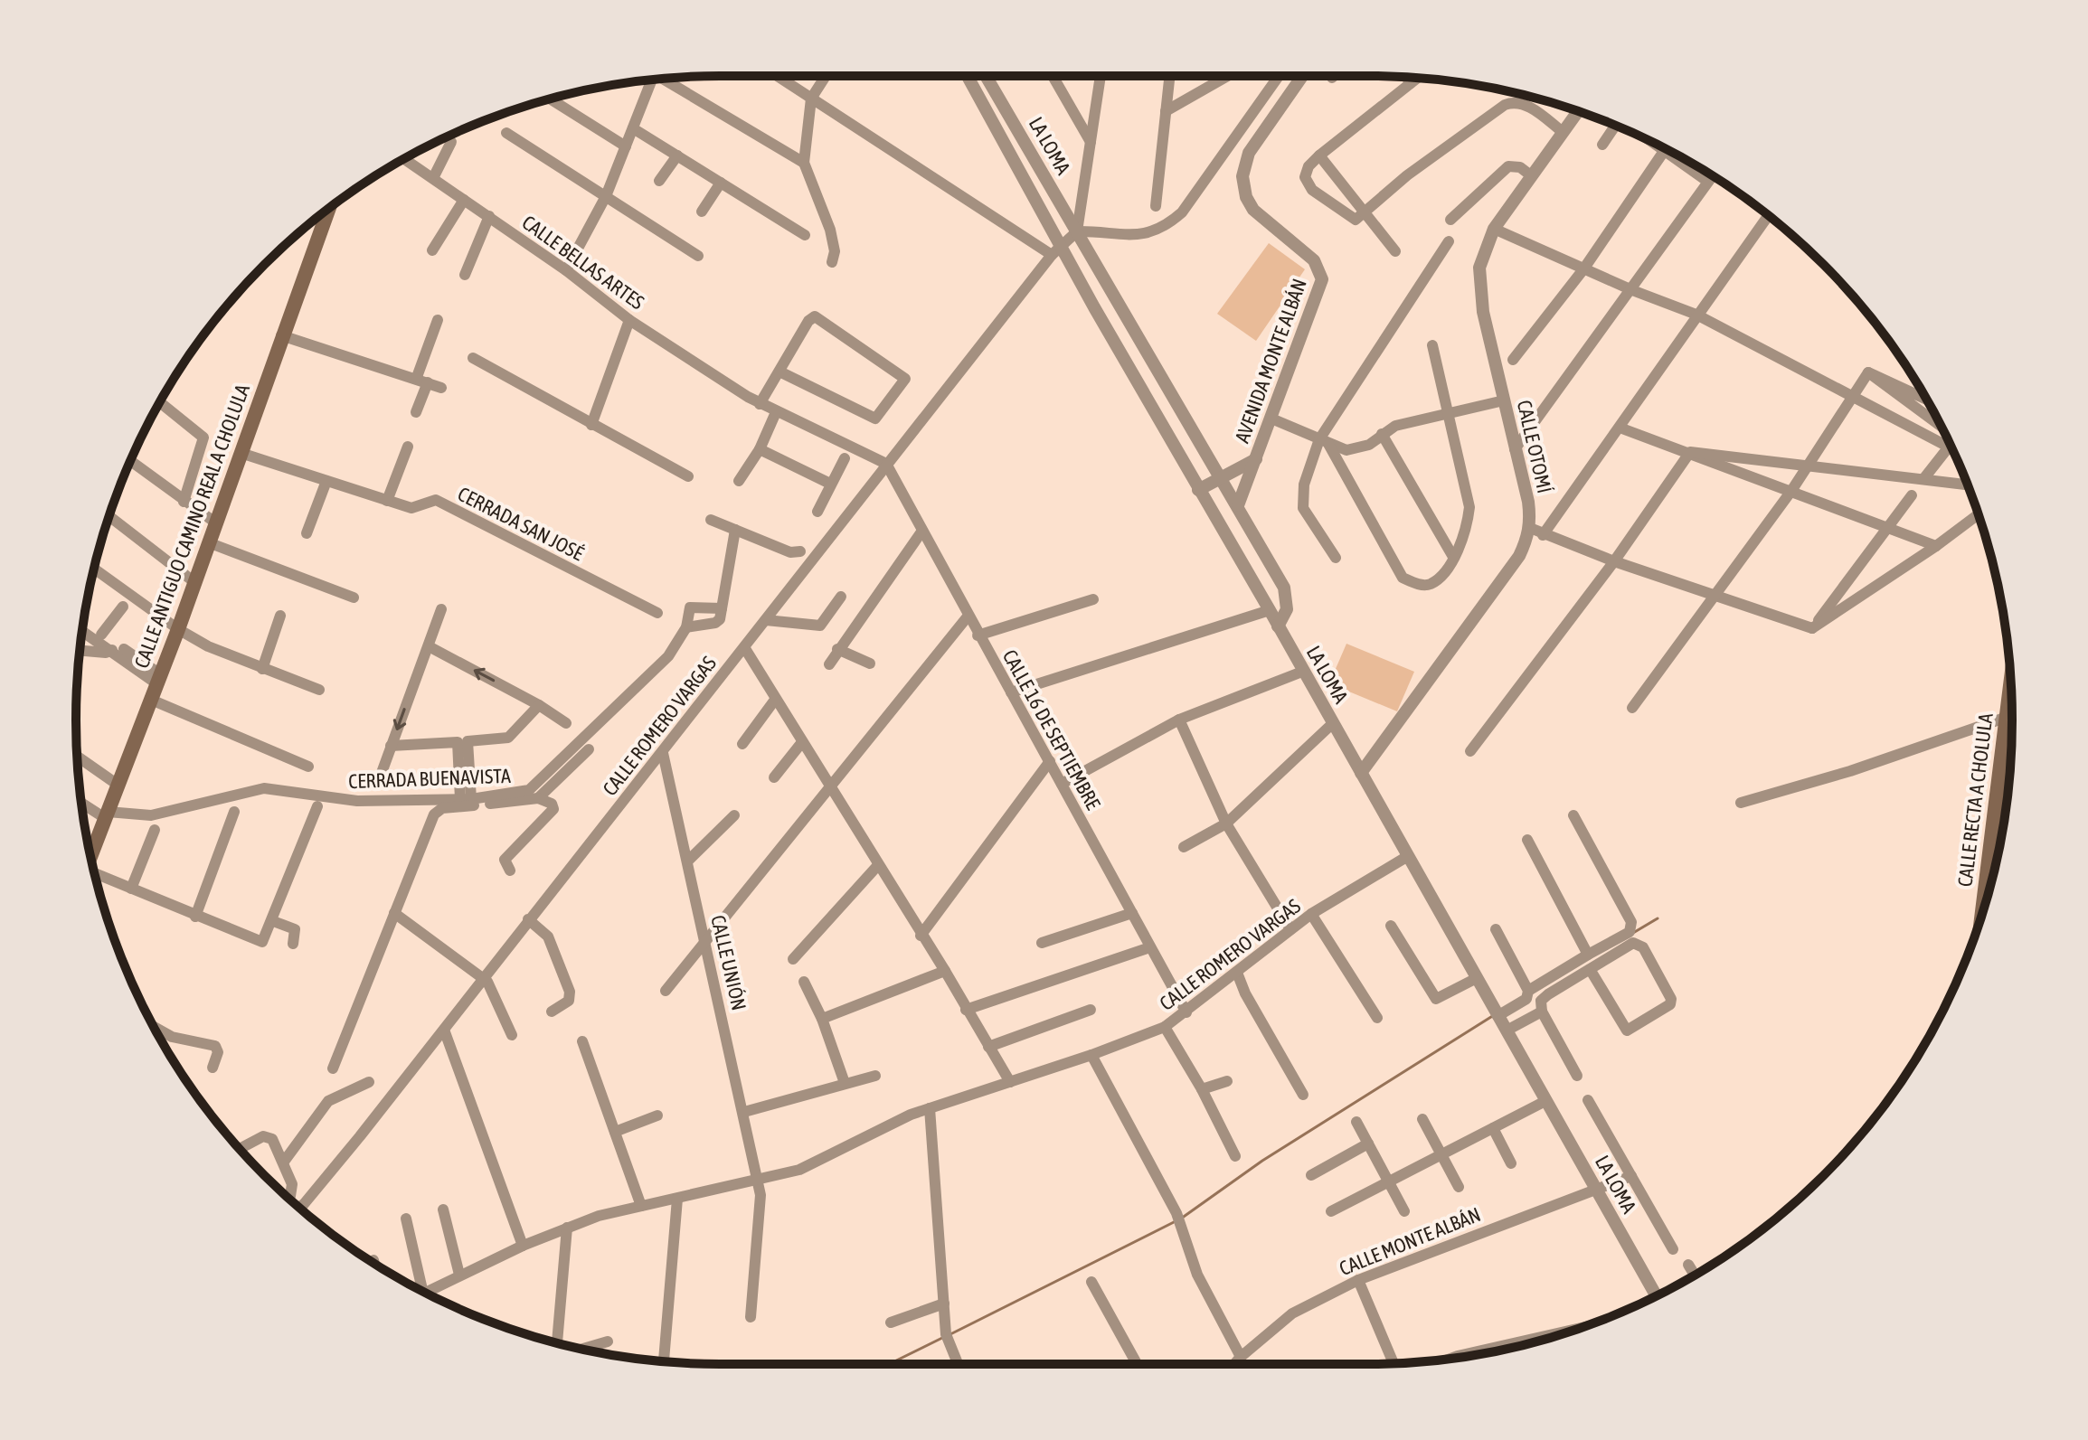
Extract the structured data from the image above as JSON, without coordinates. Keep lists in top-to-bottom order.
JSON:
{
  "streets": {
    "main road": ["CALLE ANTIGUO CAMINO REAL A CHOLULA", "CALLE RECTA A CHOLULA"],
    "street": [
      "LA LOMA",
      "CALLE BELLAS ARTES",
      "AVENIDA MONTE ALBÁN",
      "CALLE OTOMÍ",
      "CERRADA SAN JOSÉ",
      "CALLE ROMERO VARGAS",
      "CALLE 16 DE SEPTIEMBRE",
      "CERRADA BUENAVISTA",
      "CALLE UNIÓN",
      "CALLE MONTE ALBÁN"
    ]
  },
  "crossings": [
    ["LA LOMA", "AVENIDA MONTE ALBÁN"],
    ["LA LOMA", "CALLE ROMERO VARGAS"],
    ["LA LOMA", "CALLE MONTE ALBÁN"],
    ["CALLE BELLAS ARTES", "CALLE ROMERO VARGAS"],
    ["CALLE BELLAS ARTES", "CALLE 16 DE SEPTIEMBRE"],
    ["CERRADA SAN JOSÉ", "CALLE ANTIGUO CAMINO REAL A CHOLULA"],
    ["CALLE ANTIGUO CAMINO REAL A CHOLULA", "CERRADA BUENAVISTA"],
    ["CALLE ROMERO VARGAS", "CALLE 16 DE SEPTIEMBRE"],
    ["CALLE ROMERO VARGAS", "CALLE UNIÓN"]
  ]
}
